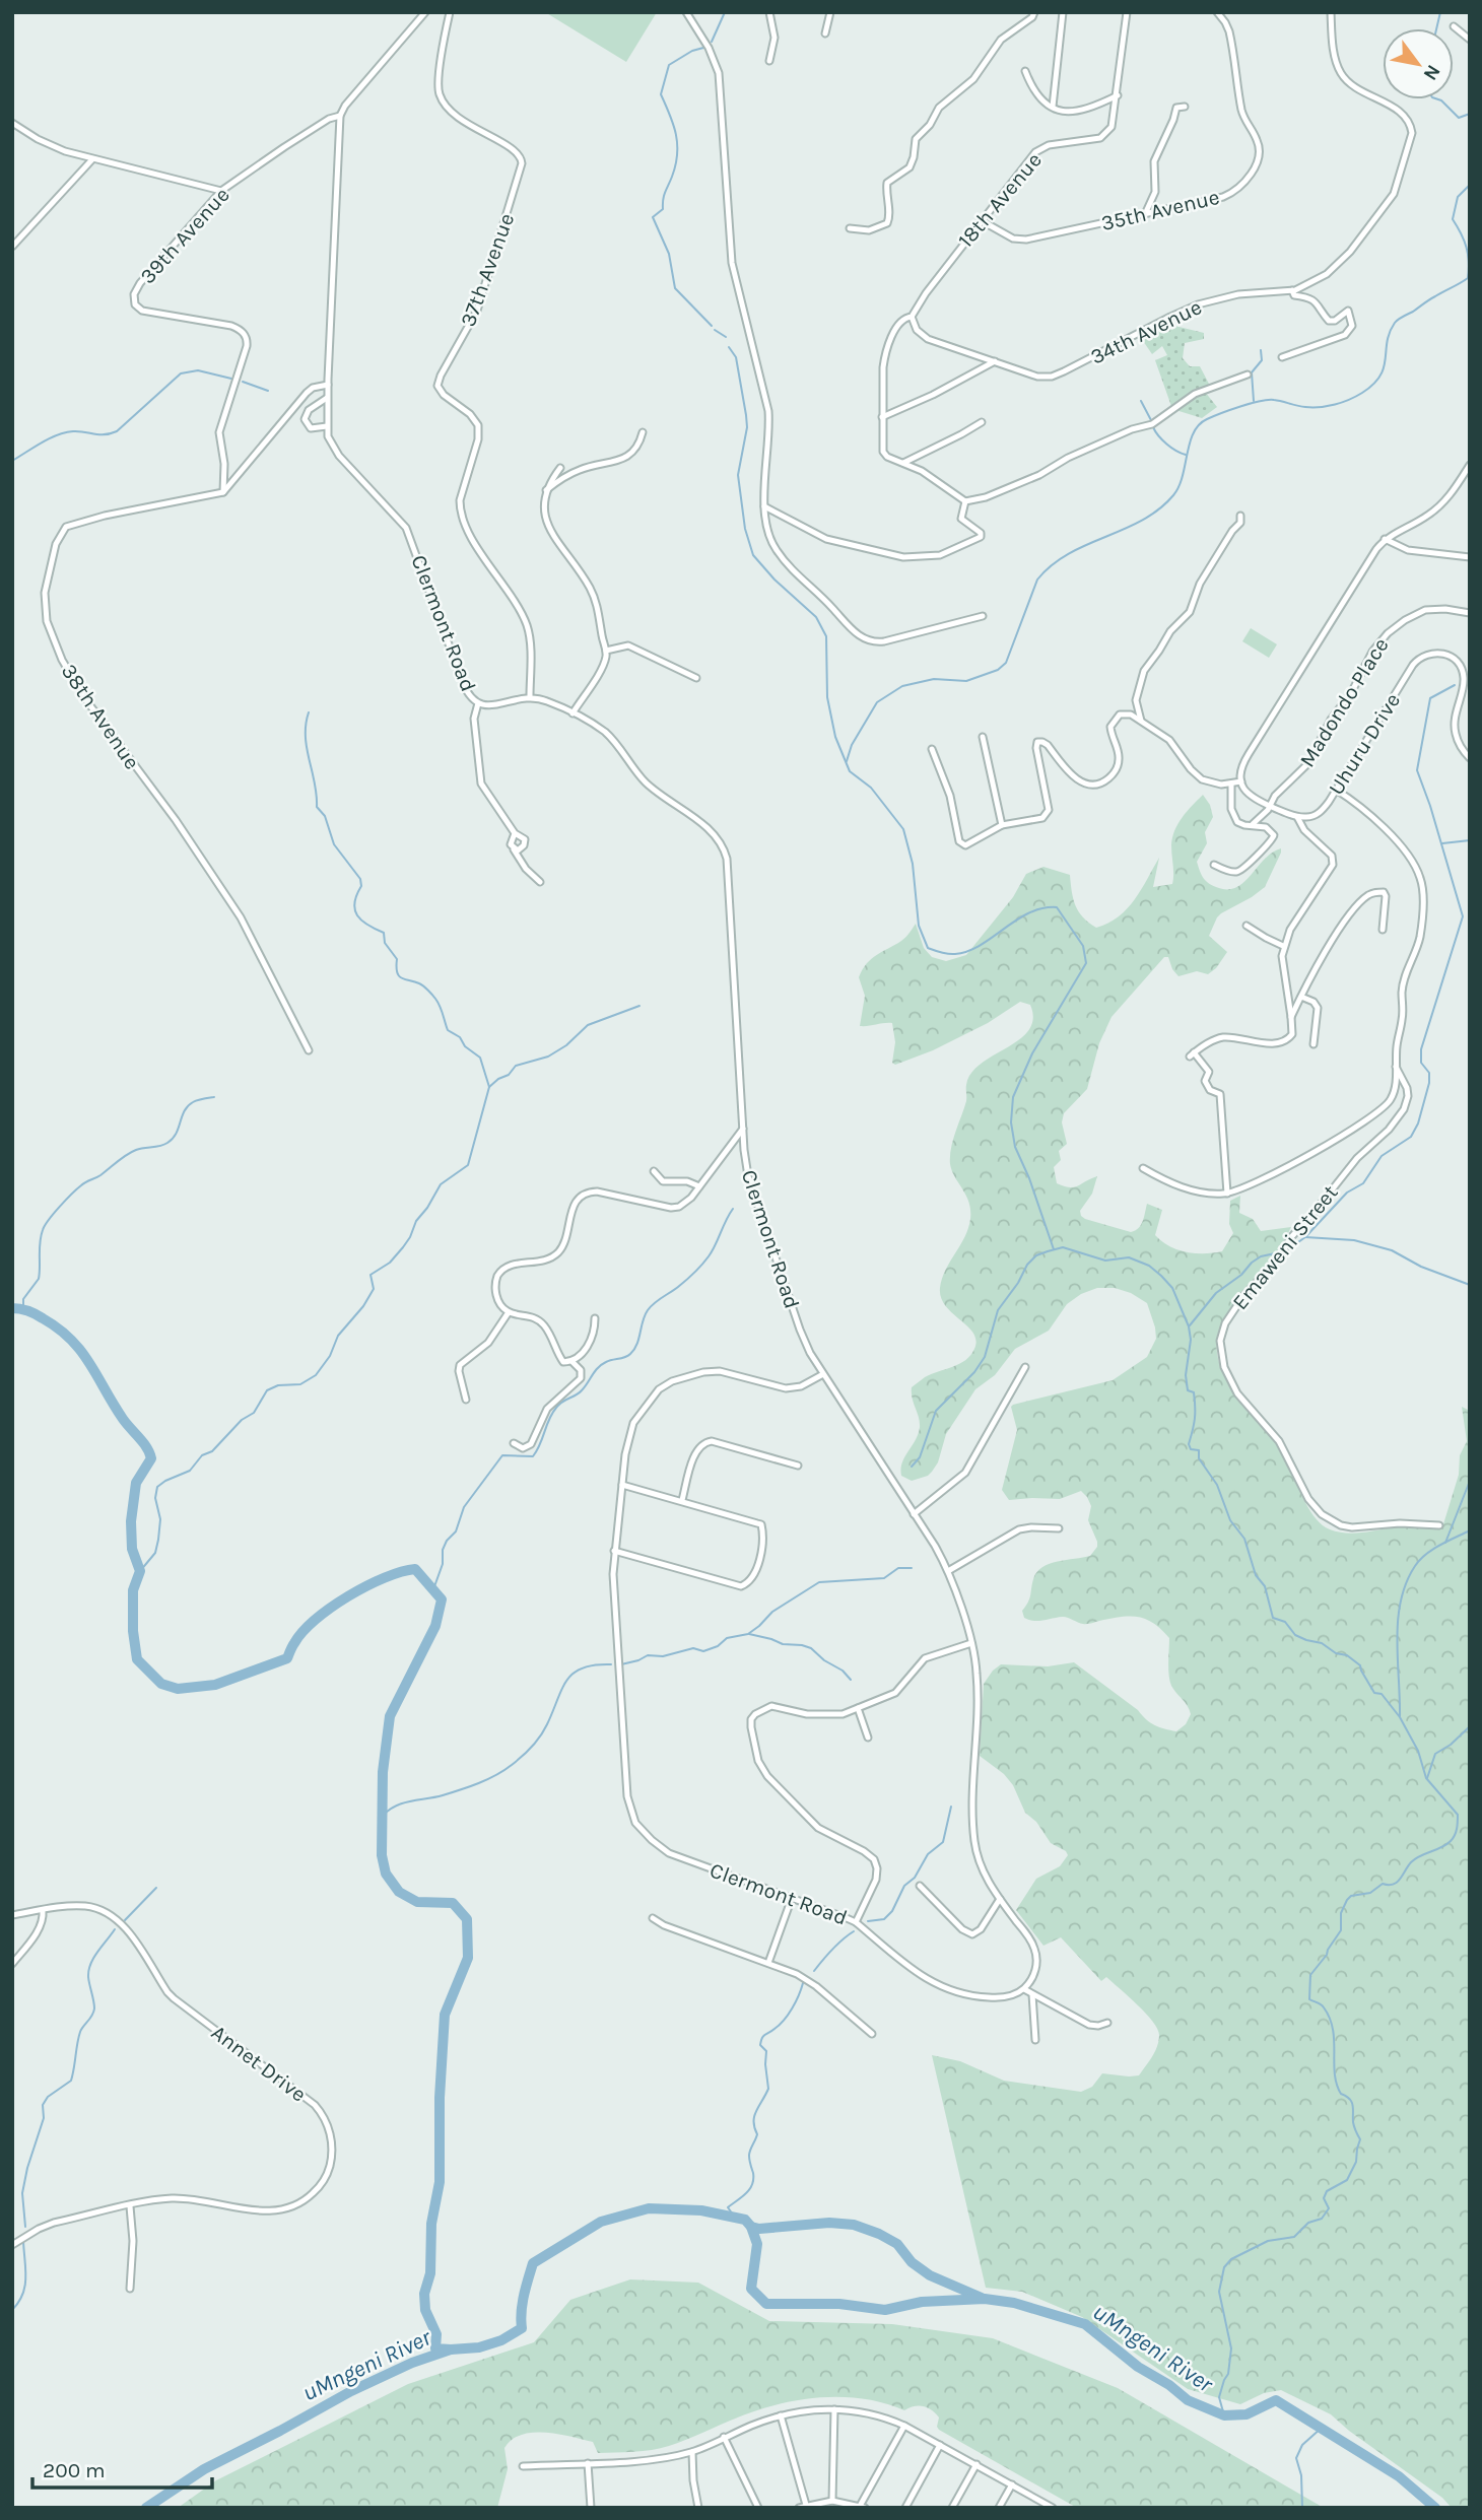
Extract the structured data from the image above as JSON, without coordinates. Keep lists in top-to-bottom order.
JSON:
{
  "streets": {
    "street": [
      "18th Avenue",
      "35th Avenue",
      "39th Avenue",
      "37th Avenue",
      "34th Avenue",
      "Clermont Road",
      "Madondo Place",
      "38th Avenue",
      "Uhuru Drive",
      "Emaweni Street",
      "Annet Drive"
    ]
  },
  "crossings": [
    ["18th Avenue", "35th Avenue"],
    ["18th Avenue", "34th Avenue"],
    ["39th Avenue", "Clermont Road"],
    ["39th Avenue", "38th Avenue"],
    ["37th Avenue", "Clermont Road"]
  ],
  "water": ["uMngeni River"],
  "scale_bar": "200 m",
  "north": "bottom right"
}
